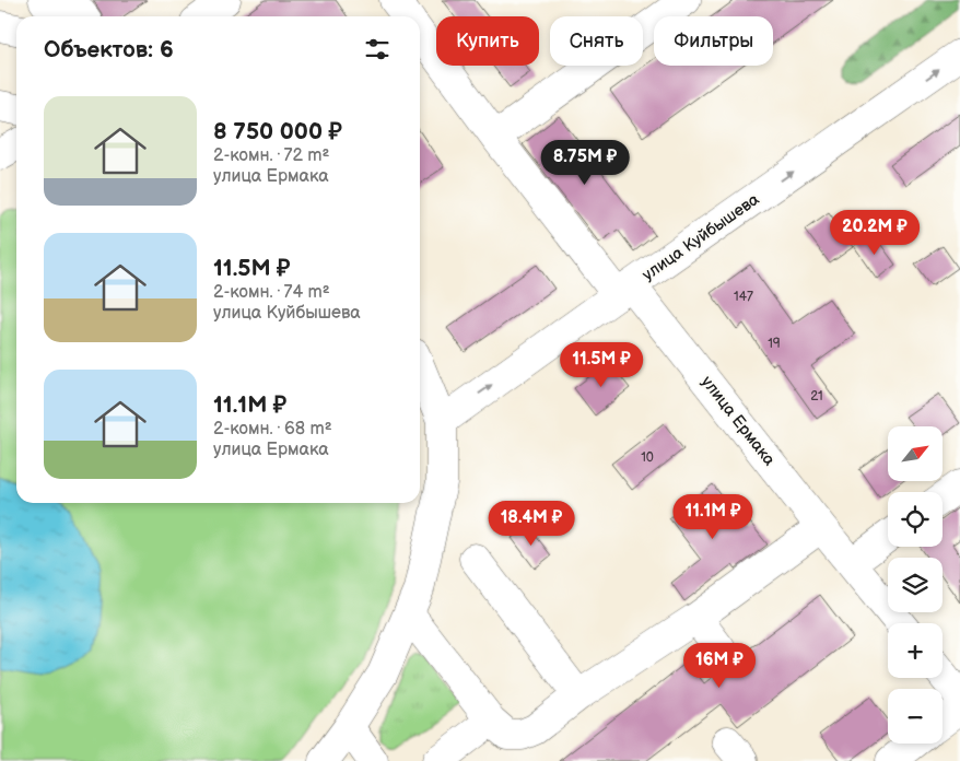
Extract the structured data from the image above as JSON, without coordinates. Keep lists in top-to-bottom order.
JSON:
{
  "streets": {
    "main road": ["улица Куйбышева", "улица Ермака"]
  },
  "crossings": [
    ["улица Куйбышева", "улица Ермака"]
  ],
  "house_numbers": [
    "147",
    "19",
    "21",
    "10"
  ],
  "north": "top right",
  "page": {
    "chip": ["Купить", "Снять", "Фильтры"],
    "heading": "Объектов: 6",
    "list": [
      {
        "name": "8 750 000 ₽",
        "note": "2-комн. · 72 m² · улица Ермака"
      },
      {
        "name": "11.5M ₽",
        "note": "2-комн. · 74 m² · улица Куйбышева"
      },
      {
        "name": "11.1M ₽",
        "note": "2-комн. · 68 m² · улица Ермака"
      }
    ],
    "price": [
      "8.75M ₽",
      "20.2M ₽",
      "11.5M ₽",
      "11.1M ₽",
      "18.4M ₽",
      "16M ₽"
    ],
    "map_buttons": ["+", "−"]
  }
}
